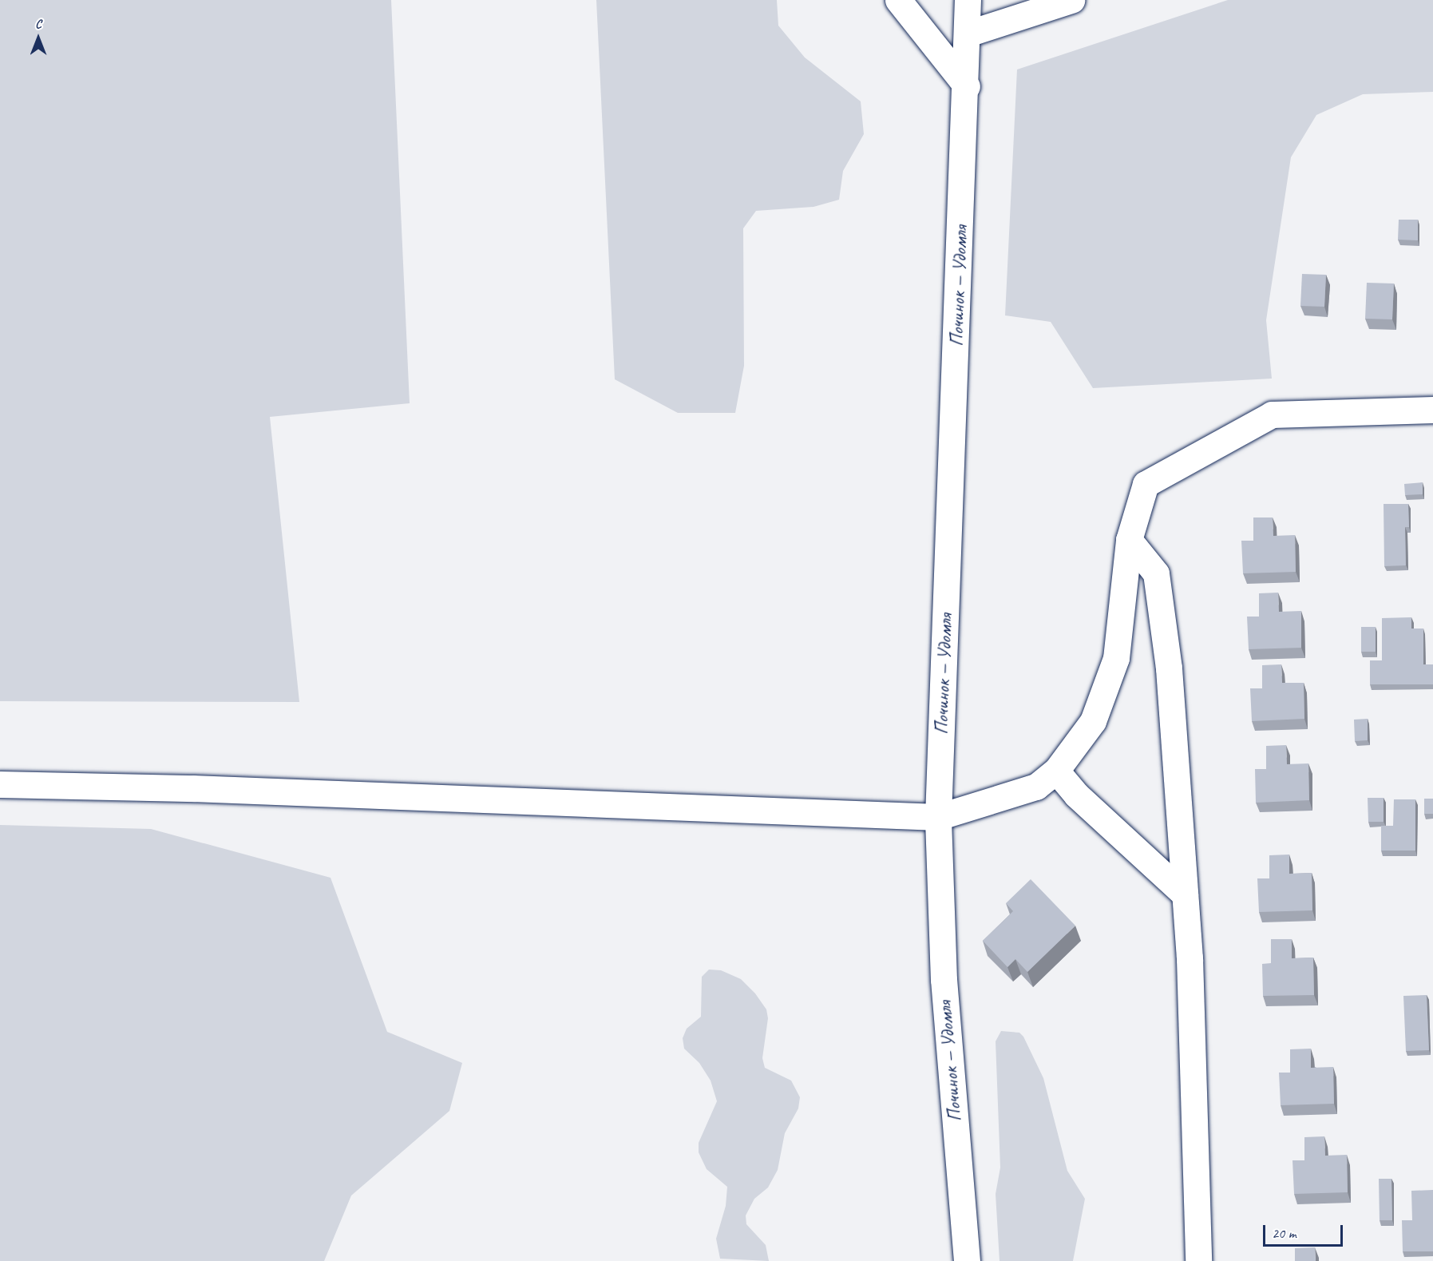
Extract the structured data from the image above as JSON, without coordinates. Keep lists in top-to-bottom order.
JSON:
{
  "streets": {
    "street": ["Починок — Удомля"]
  },
  "scale_bar": "20 m",
  "north": "top"
}
